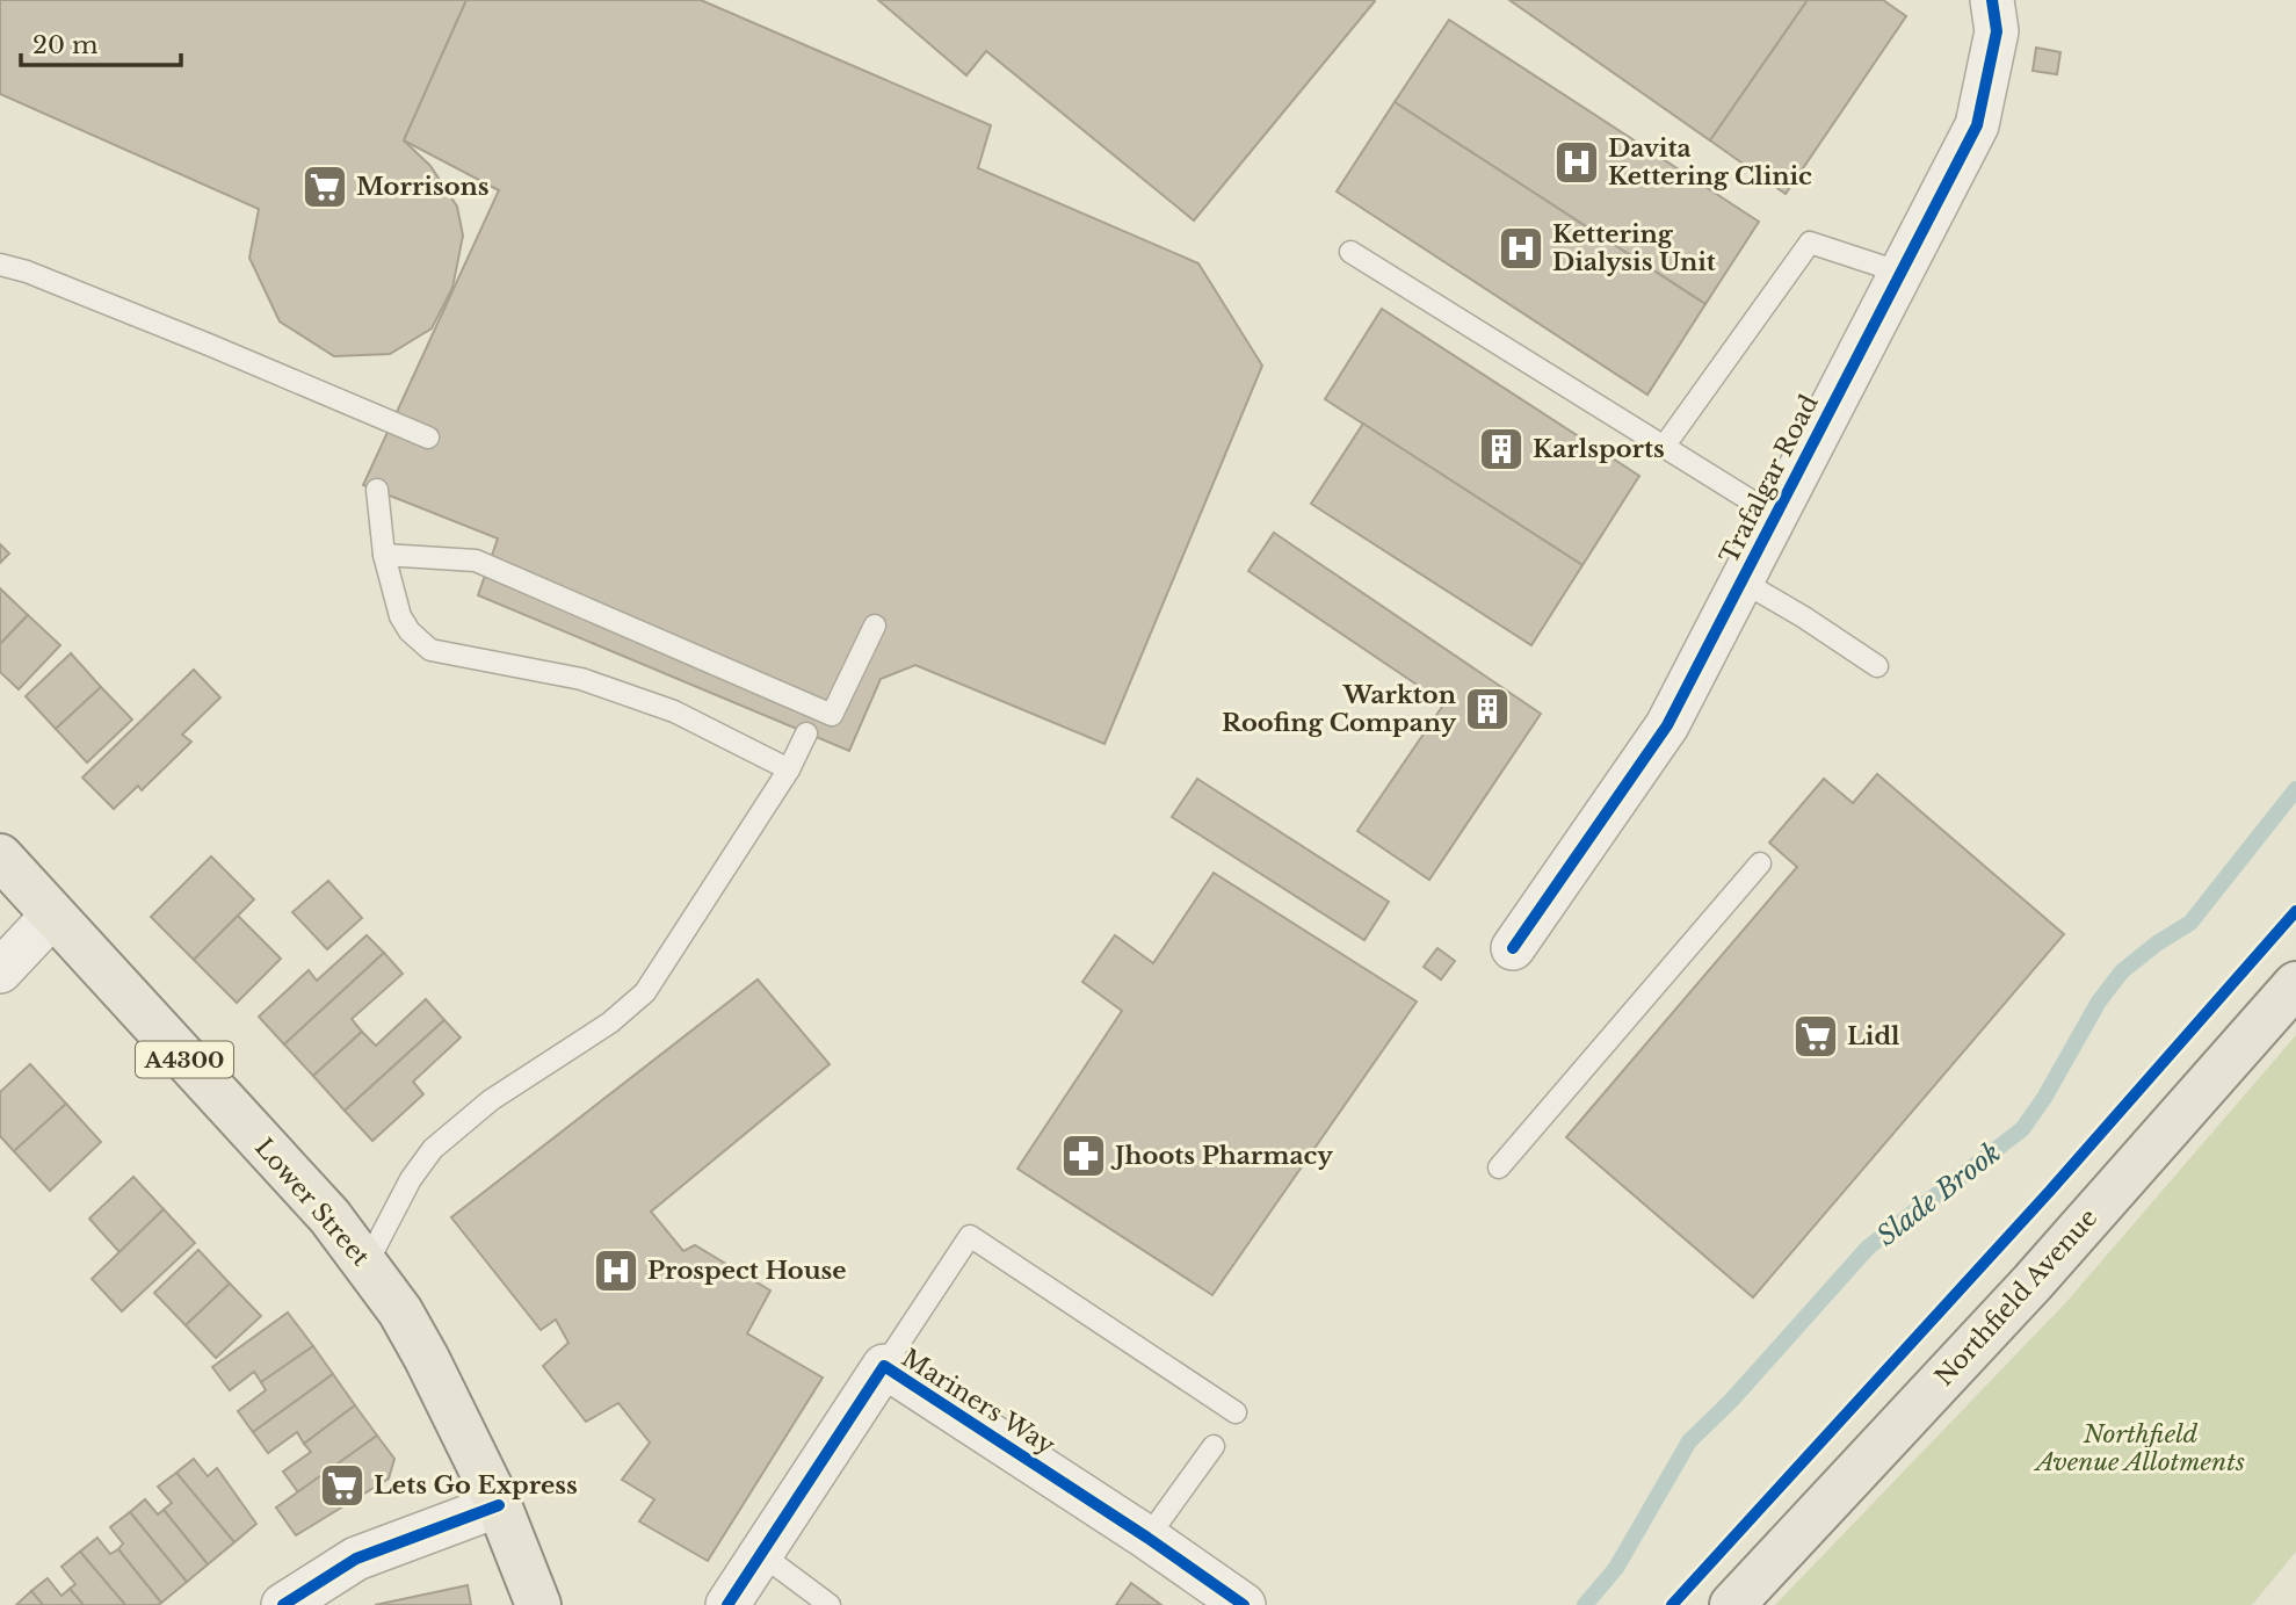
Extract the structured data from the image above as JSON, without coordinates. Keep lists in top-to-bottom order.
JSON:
{
  "streets": {
    "main road": ["A4300", "Lower Street", "Northfield Avenue"],
    "street": ["Trafalgar Road", "Mariners Way"]
  },
  "water": ["Slade Brook"],
  "parks": ["Northfield Avenue Allotments"],
  "places": {
    "hospital": ["Davita Kettering Clinic", "Kettering Dialysis Unit", "Prospect House"],
    "supermarket": ["Morrisons", "Lidl", "Lets Go Express"],
    "building": ["Karlsports", "Warkton Roofing Company"],
    "pharmacy": ["Jhoots Pharmacy"]
  },
  "scale_bar": "20 m"
}
